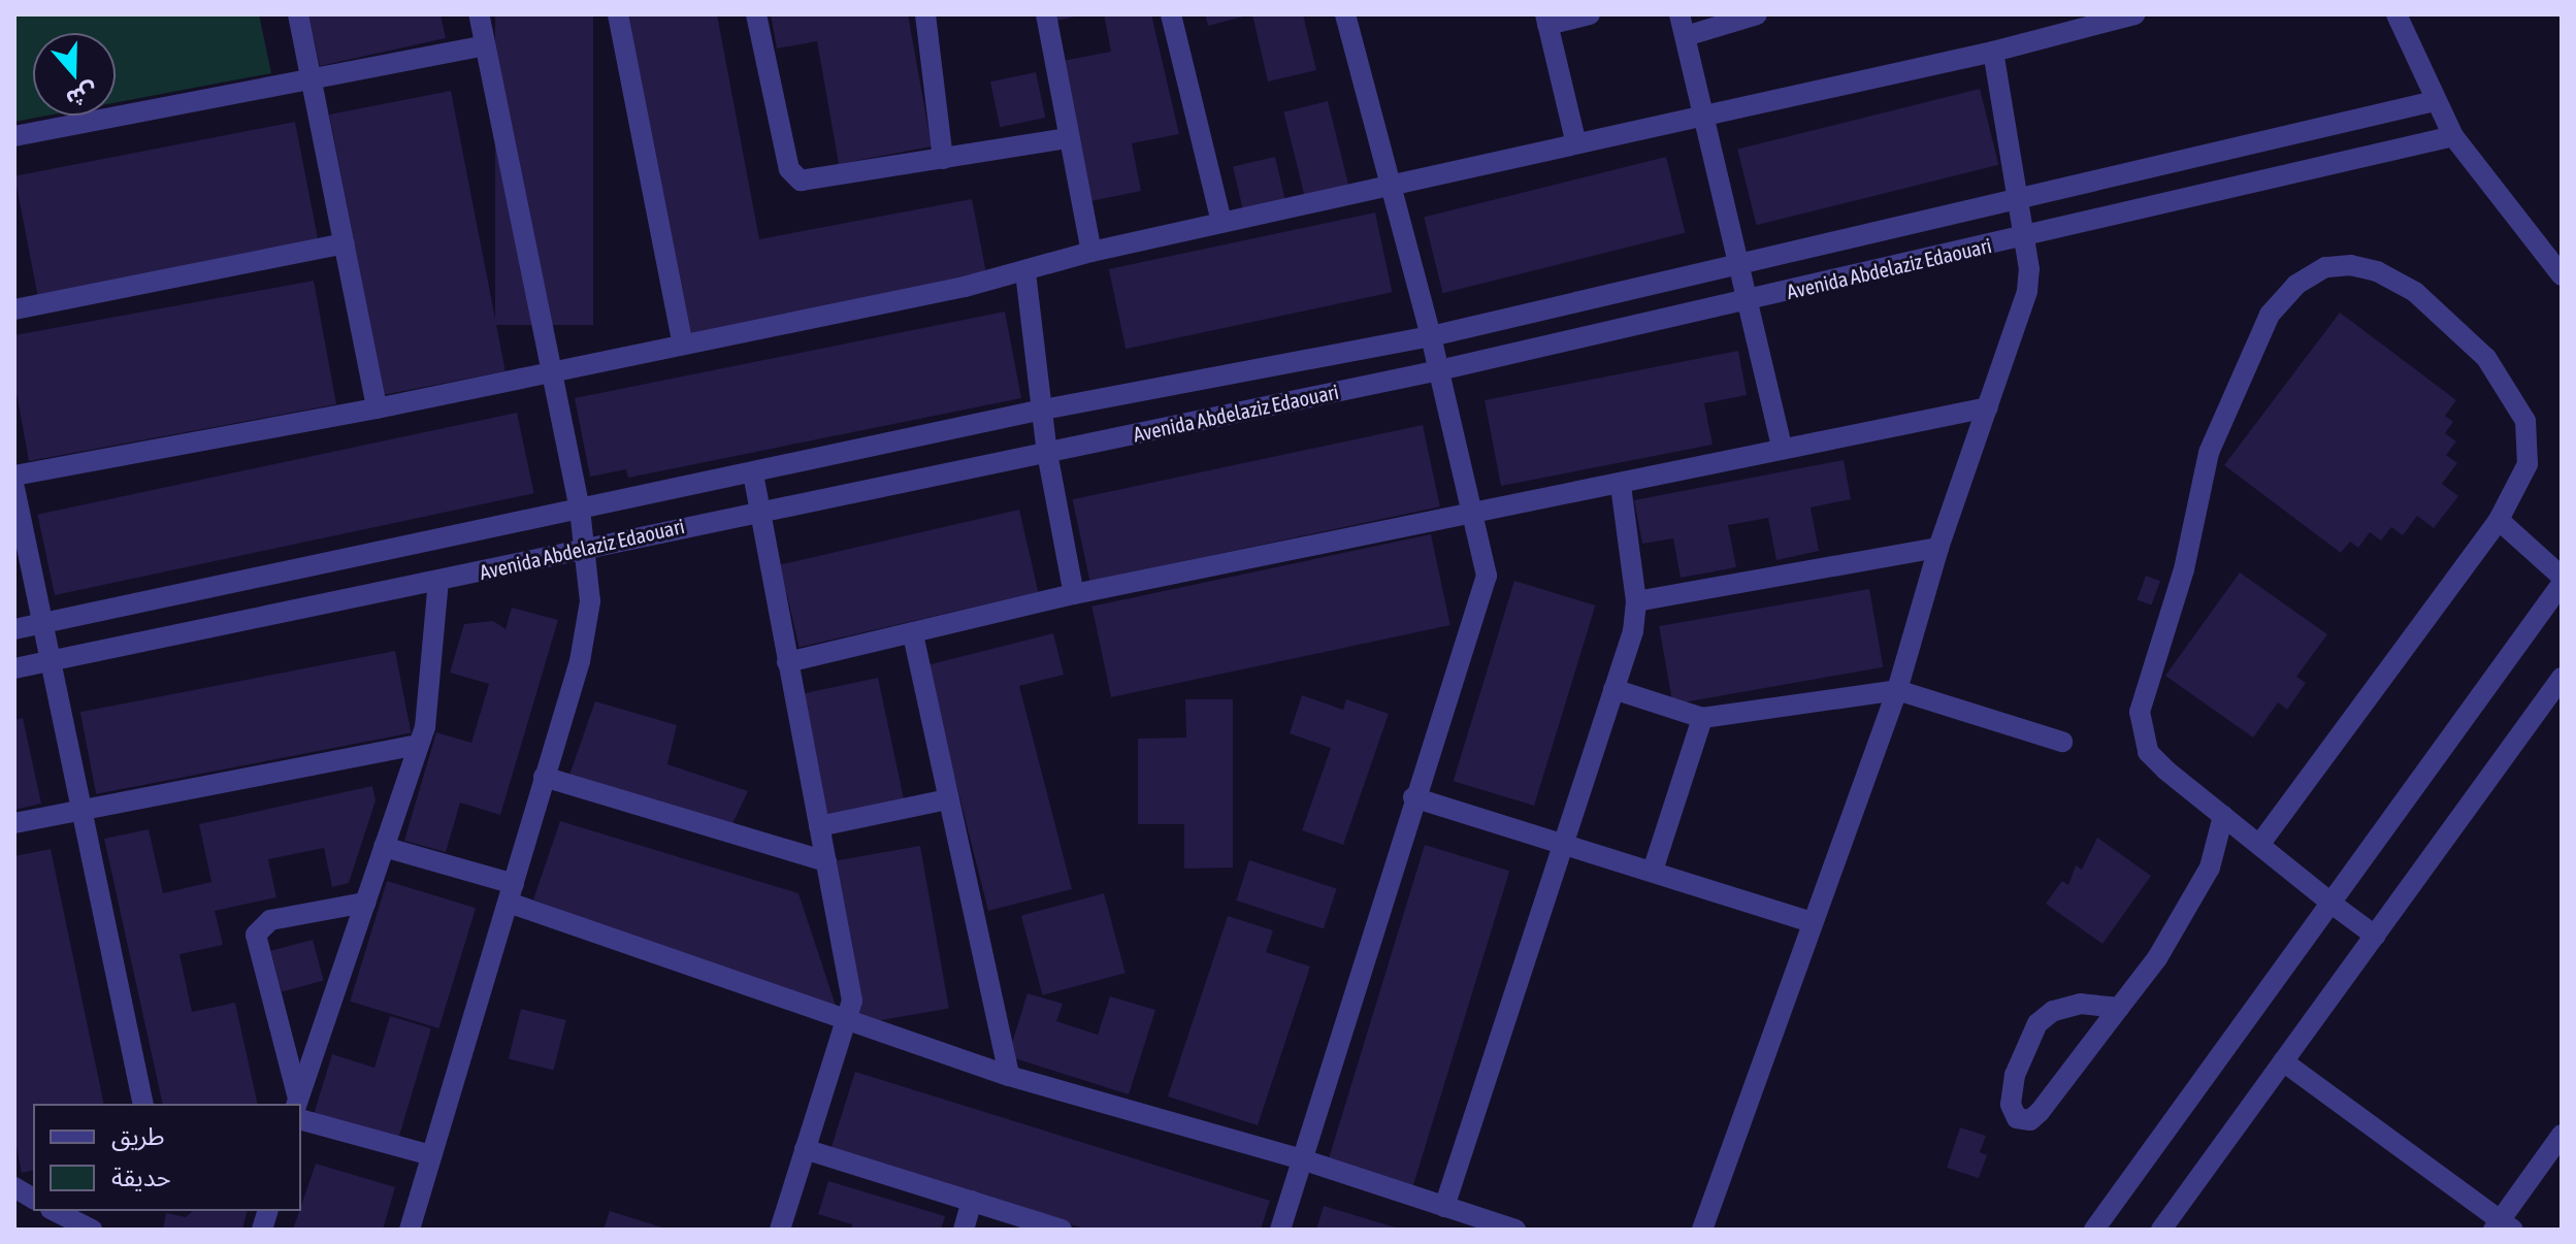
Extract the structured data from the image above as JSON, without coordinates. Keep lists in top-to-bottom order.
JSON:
{
  "streets": {
    "street": ["Avenida Abdelaziz Edaouari"]
  },
  "legend": ["طريق", "حديقة"],
  "north": "bottom"
}
